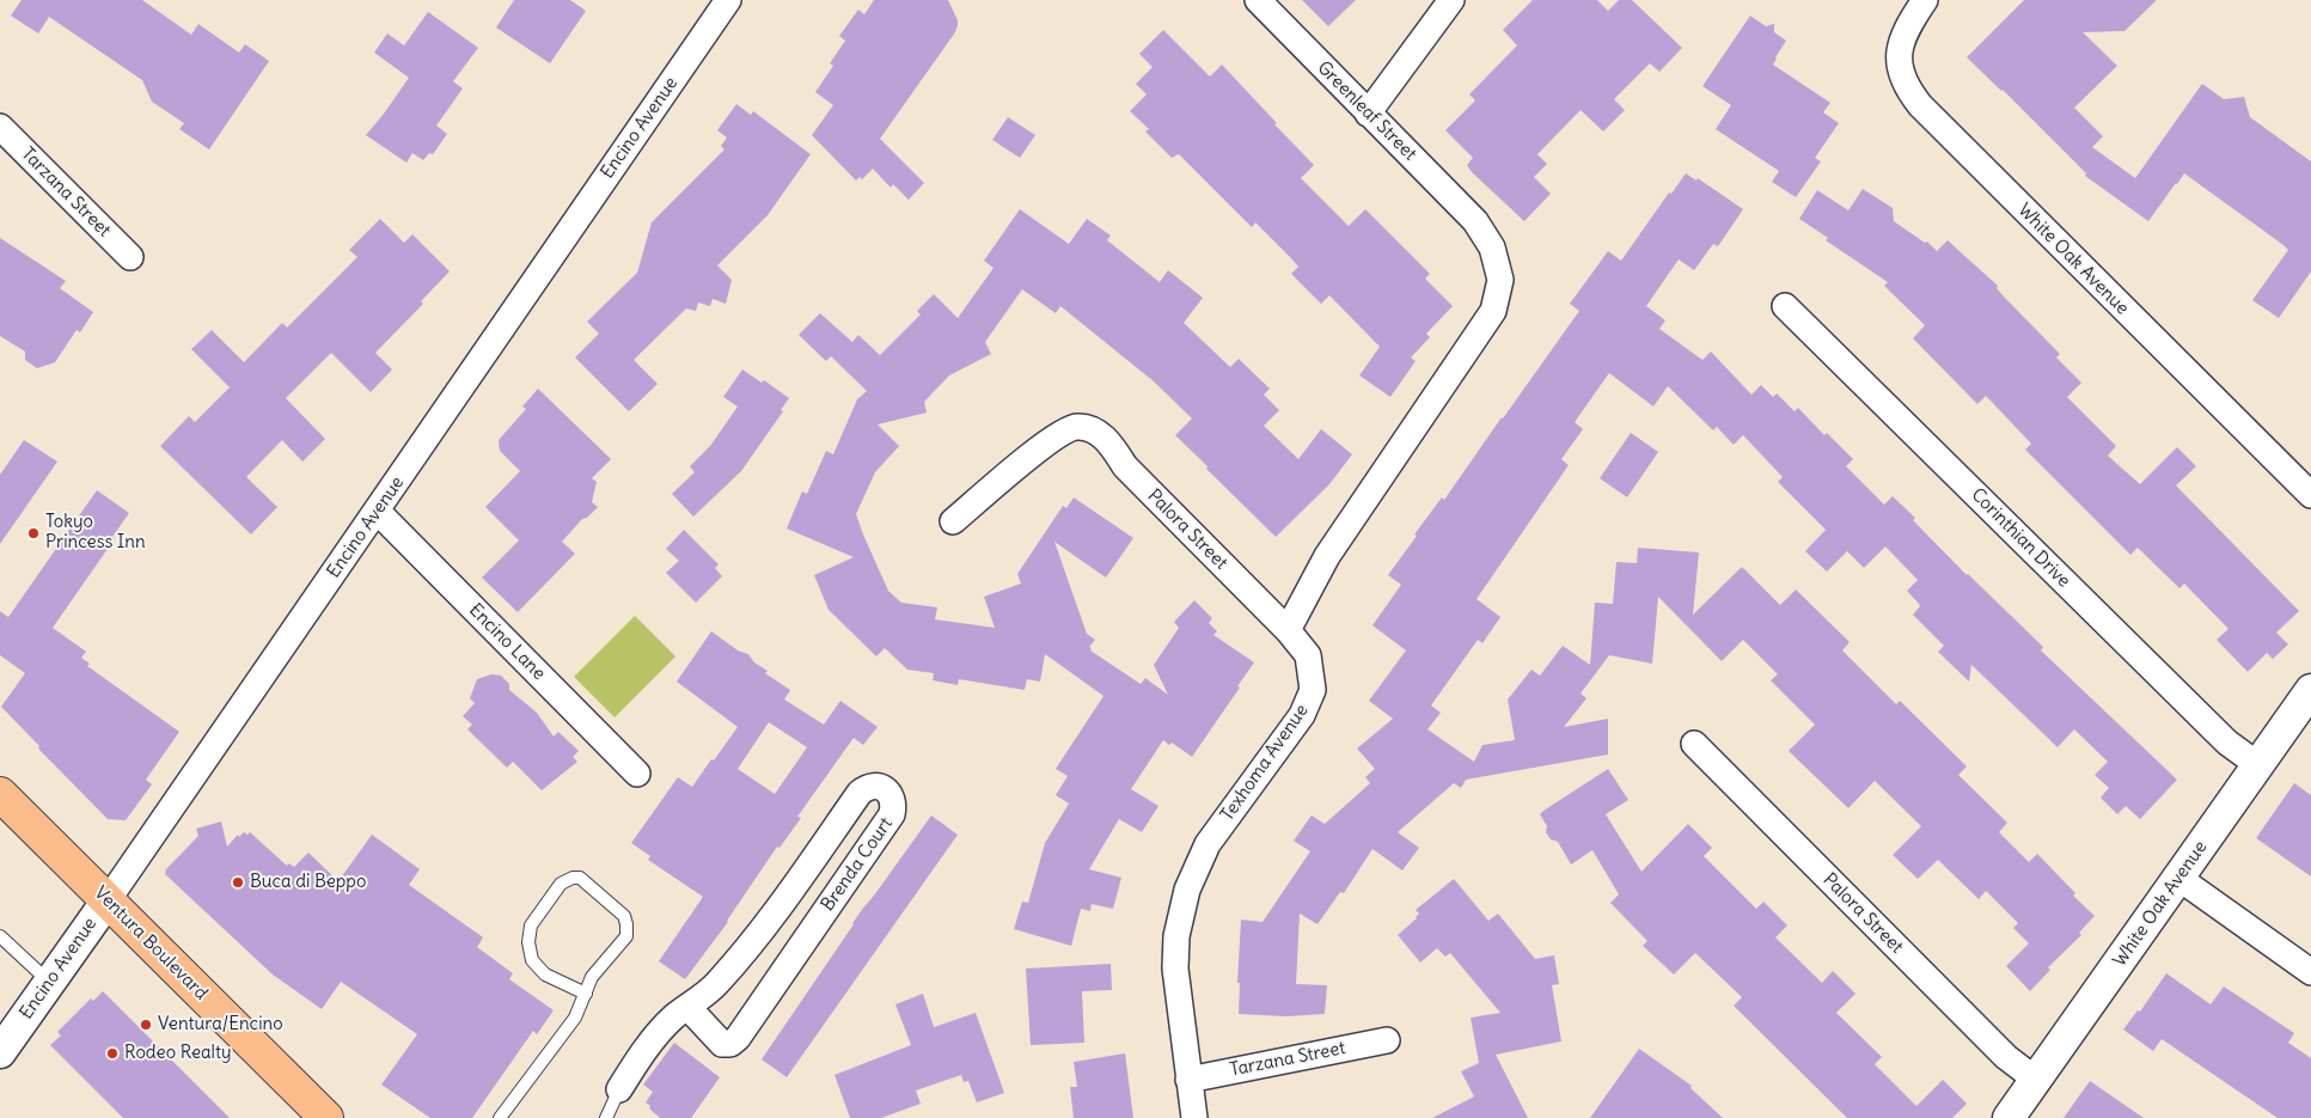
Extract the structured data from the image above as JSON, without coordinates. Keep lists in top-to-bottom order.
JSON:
{
  "streets": {
    "main road": ["Ventura Boulevard"],
    "street": [
      "Greenleaf Street",
      "Encino Avenue",
      "Tarzana Street",
      "White Oak Avenue",
      "Palora Street",
      "Corinthian Drive",
      "Encino Lane",
      "Texhoma Avenue",
      "Brenda Court"
    ]
  },
  "crossings": [
    ["Greenleaf Street", "Palora Street"],
    ["Greenleaf Street", "Texhoma Avenue"],
    ["Encino Avenue", "Encino Lane"],
    ["Encino Avenue", "Ventura Boulevard"],
    ["Tarzana Street", "Texhoma Avenue"],
    ["White Oak Avenue", "Palora Street"],
    ["White Oak Avenue", "Corinthian Drive"],
    ["Palora Street", "Texhoma Avenue"]
  ],
  "places": [
    "Tokyo Princess Inn",
    "Buca di Beppo",
    "Ventura/Encino",
    "Rodeo Realty"
  ]
}
